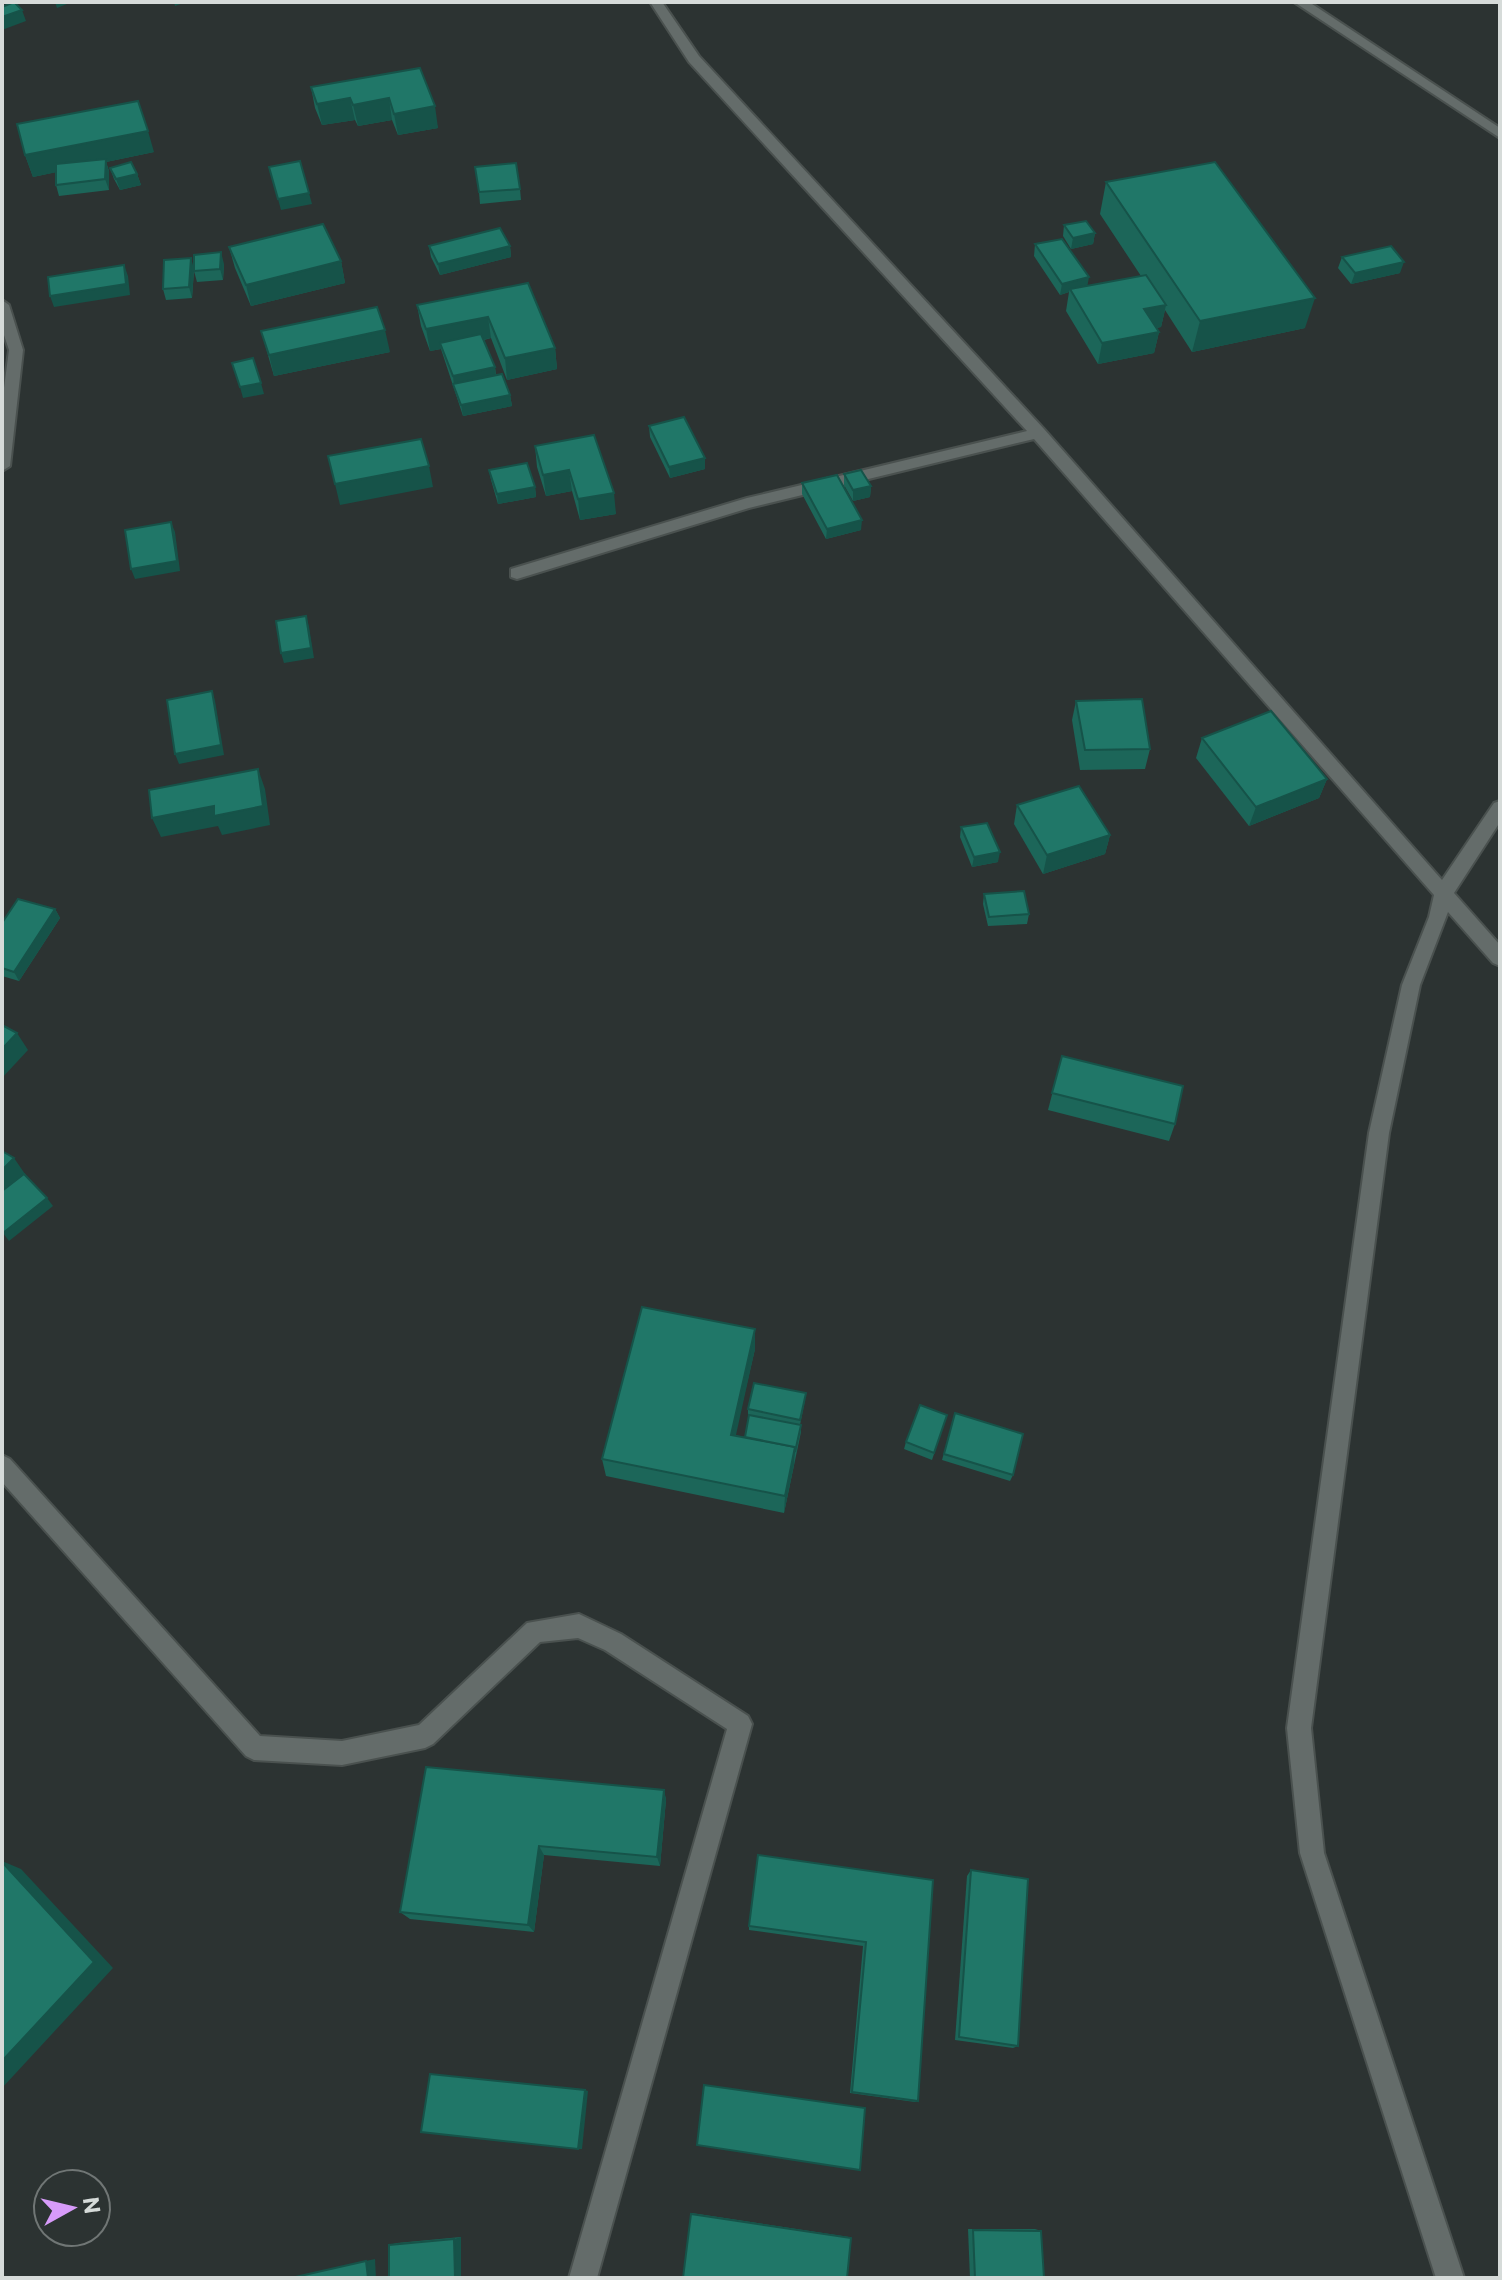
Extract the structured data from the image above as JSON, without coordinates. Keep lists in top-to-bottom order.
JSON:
{
  "north": "right"
}
